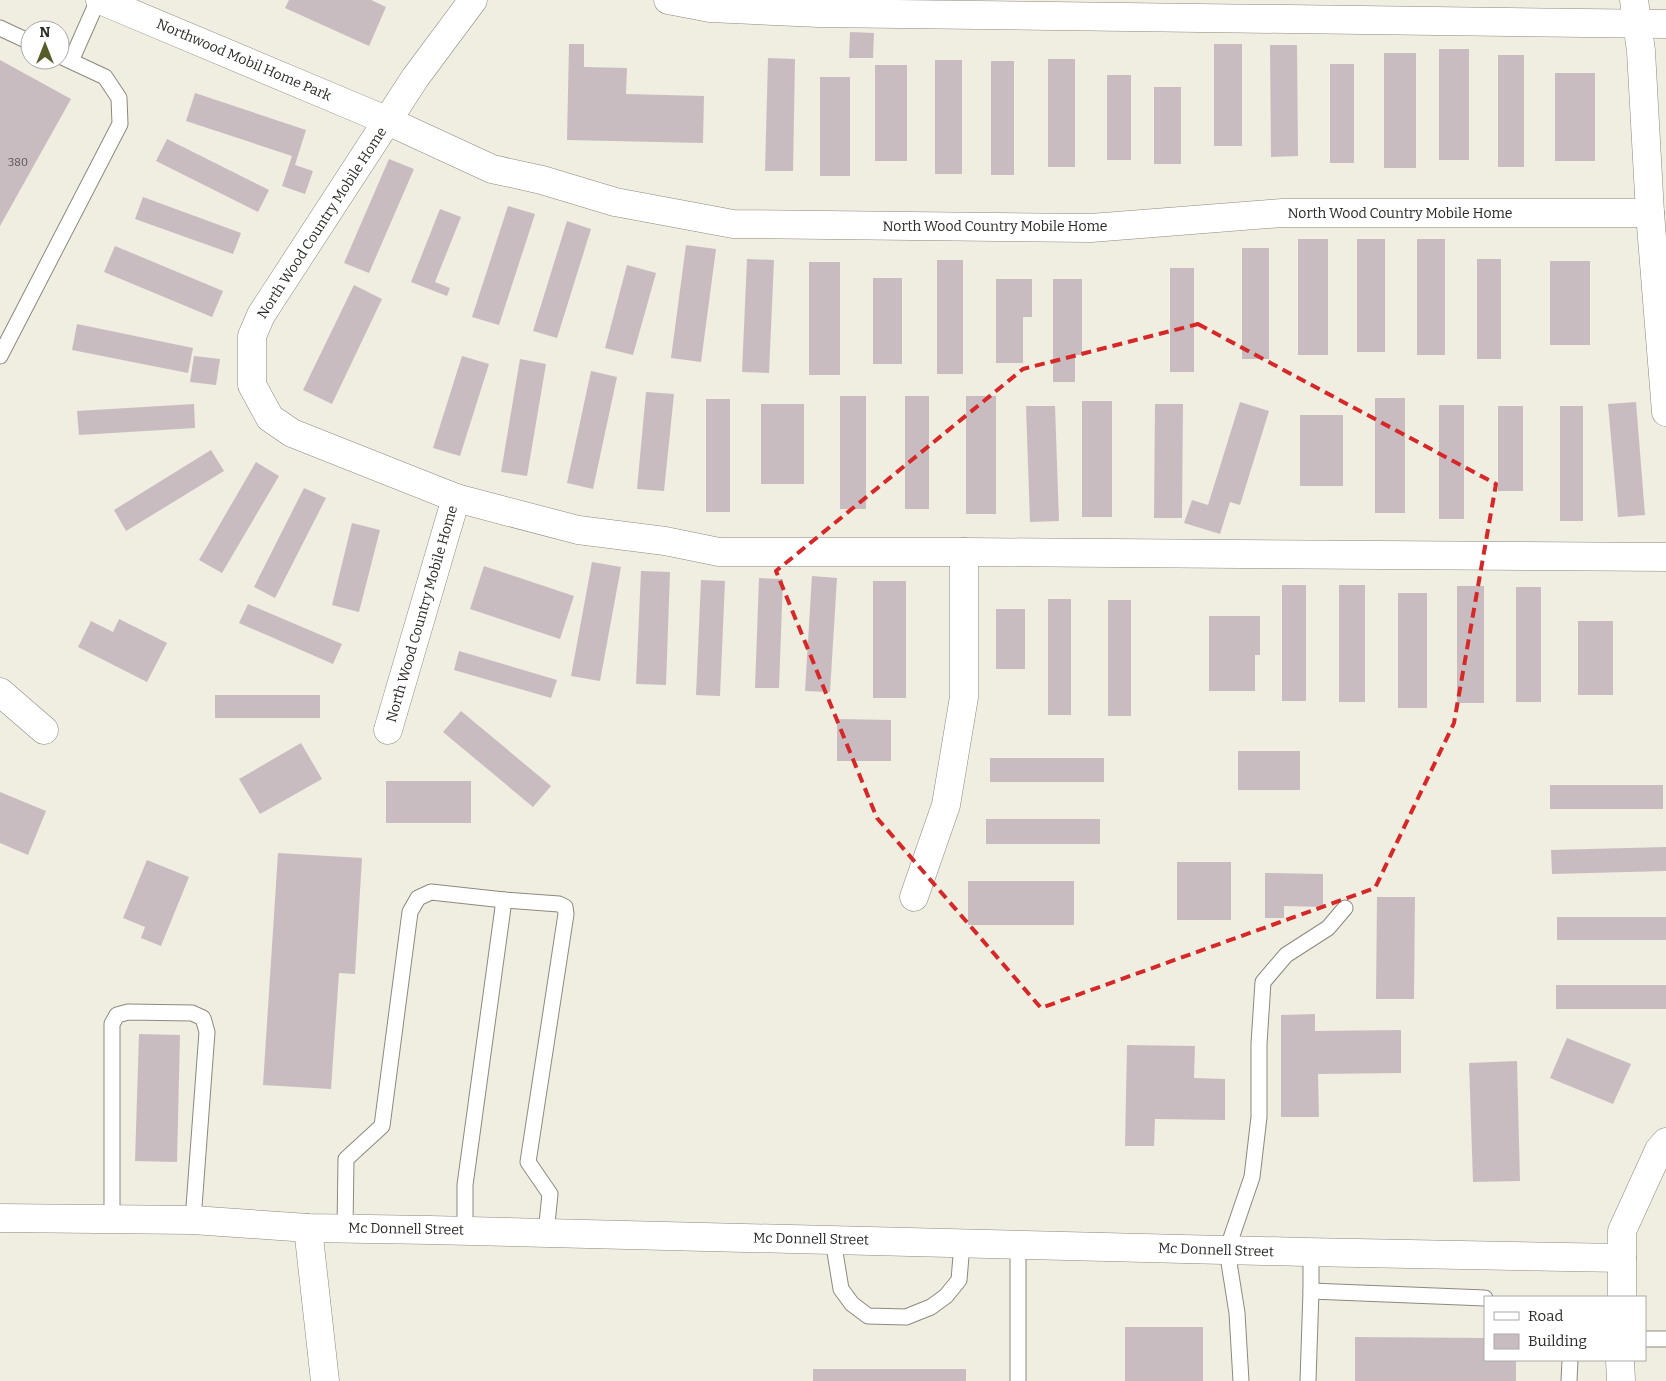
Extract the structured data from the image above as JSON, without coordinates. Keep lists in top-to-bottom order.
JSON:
{
  "streets": {
    "street": ["Northwood Mobil Home Park", "North Wood Country Mobile Home", "Mc Donnell Street"]
  },
  "crossings": [
    ["Northwood Mobil Home Park", "North Wood Country Mobile Home"]
  ],
  "house_numbers": ["380"],
  "legend": ["Road", "Building"],
  "north": "top"
}
